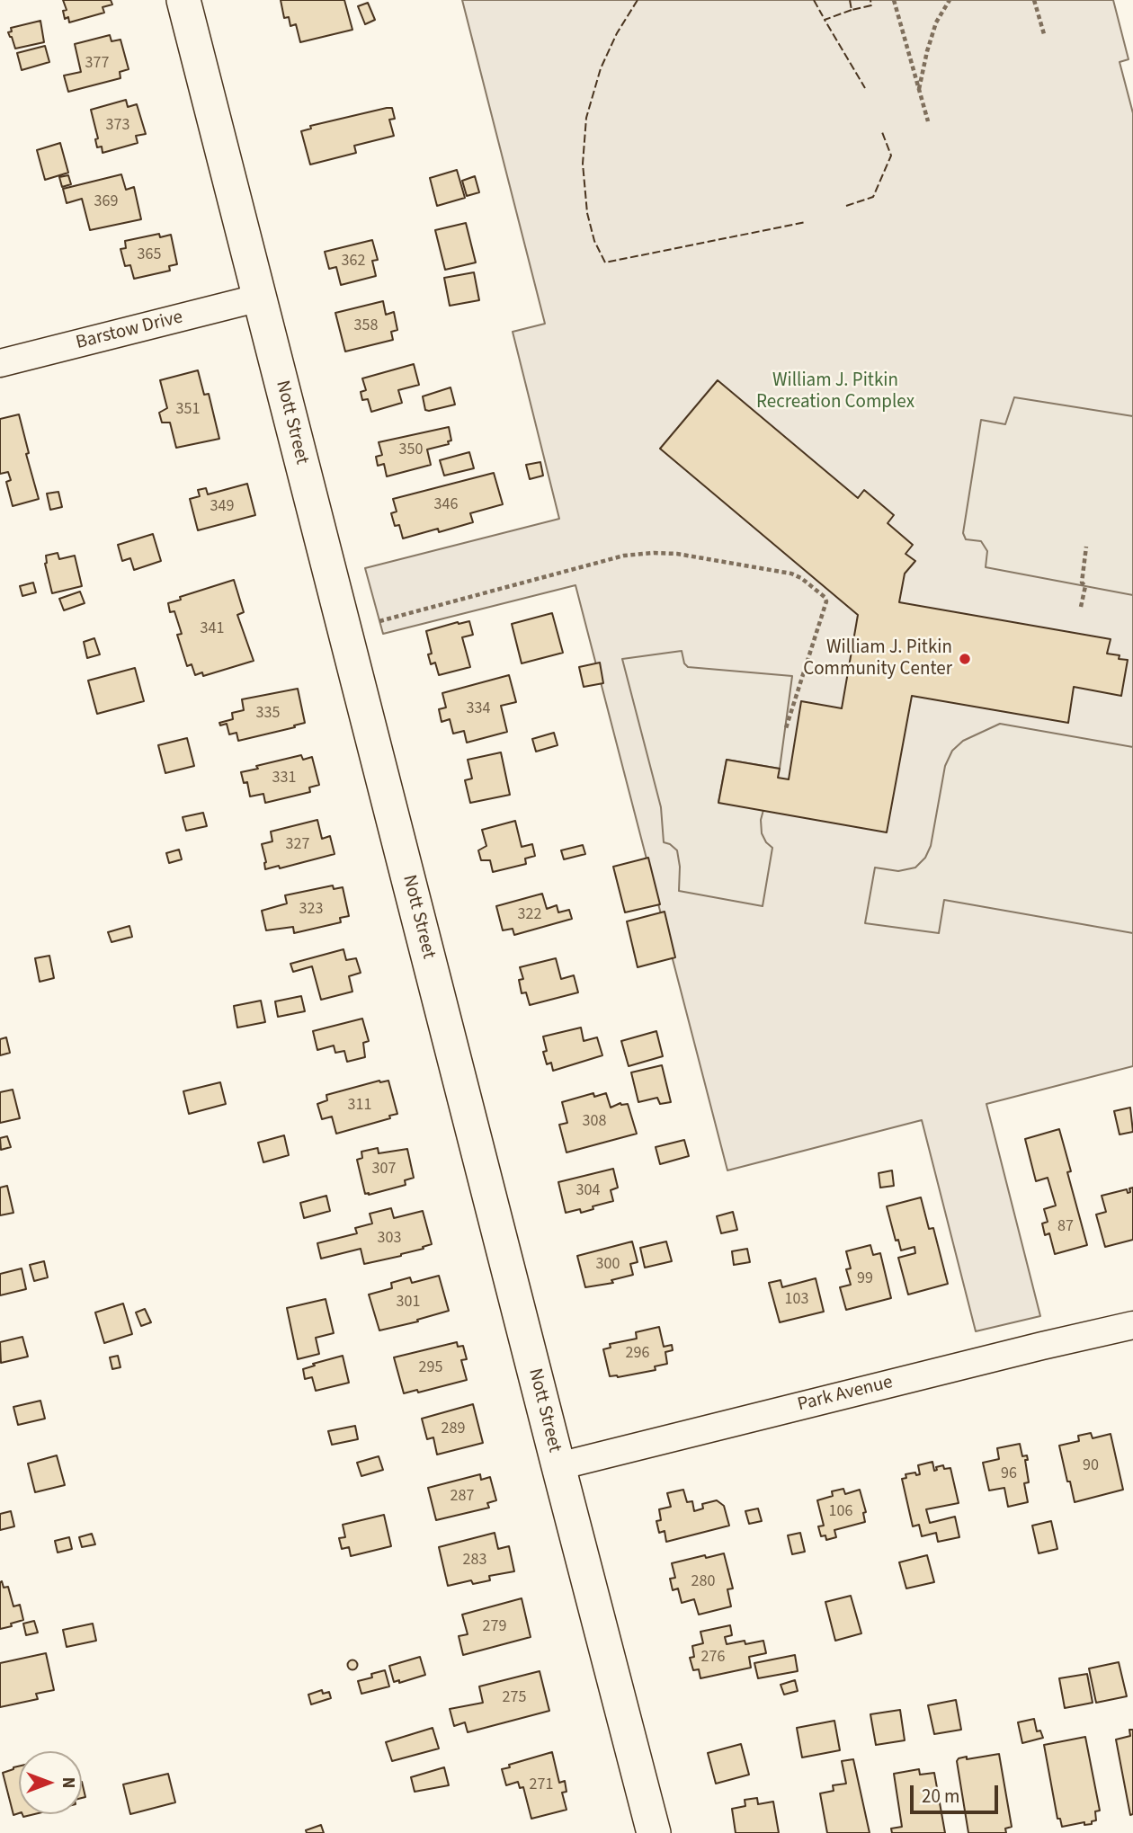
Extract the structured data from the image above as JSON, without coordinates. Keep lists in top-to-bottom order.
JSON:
{
  "streets": {
    "street": ["Barstow Drive", "Nott Street", "Park Avenue"]
  },
  "crossings": [
    ["Barstow Drive", "Nott Street"],
    ["Nott Street", "Park Avenue"]
  ],
  "parks": ["William J. Pitkin Recreation Complex"],
  "places": ["William J. Pitkin Community Center"],
  "house_numbers": [
    "377",
    "373",
    "369",
    "365",
    "362",
    "358",
    "351",
    "350",
    "346",
    "349",
    "341",
    "334",
    "335",
    "331",
    "327",
    "323",
    "322",
    "311",
    "308",
    "307",
    "304",
    "87",
    "303",
    "300",
    "99",
    "103",
    "301",
    "296",
    "295",
    "289",
    "90",
    "96",
    "287",
    "106",
    "283",
    "280",
    "279",
    "276",
    "275",
    "271"
  ],
  "scale_bar": "20 m",
  "north": "right"
}
